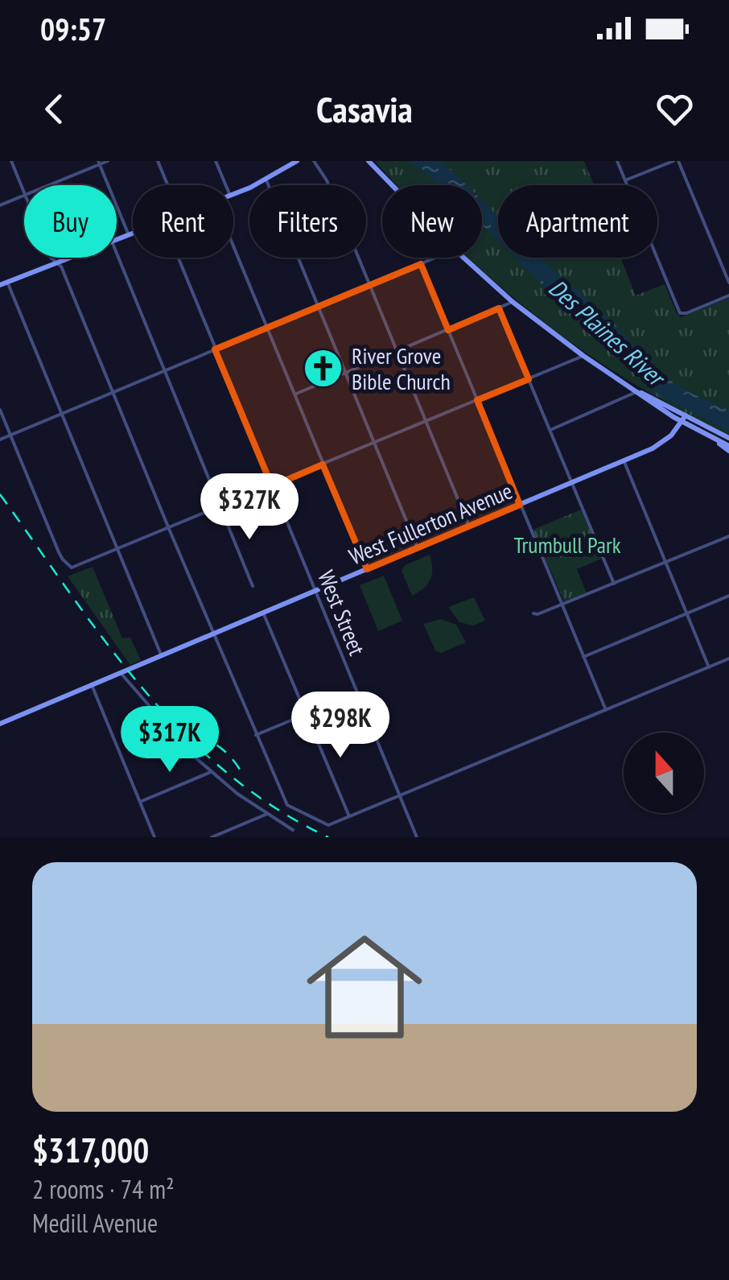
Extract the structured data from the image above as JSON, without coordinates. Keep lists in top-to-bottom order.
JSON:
{
  "streets": {
    "main road": ["West Fullerton Avenue"],
    "street": ["West Street"]
  },
  "crossings": [
    ["West Fullerton Avenue", "West Street"]
  ],
  "water": ["Des Plaines River"],
  "parks": ["Trumbull Park"],
  "places": {
    "church": ["River Grove Bible Church"]
  },
  "north": "top",
  "page": {
    "status": "09:57",
    "header": "Casavia",
    "chip": [
      "Buy",
      "Rent",
      "Filters",
      "New",
      "Apartment"
    ],
    "price": ["$327K", "$298K", "$317K"],
    "list": [
      {
        "name": "$317,000",
        "note": "2 rooms · 74 m² · Medill Avenue"
      }
    ]
  }
}
